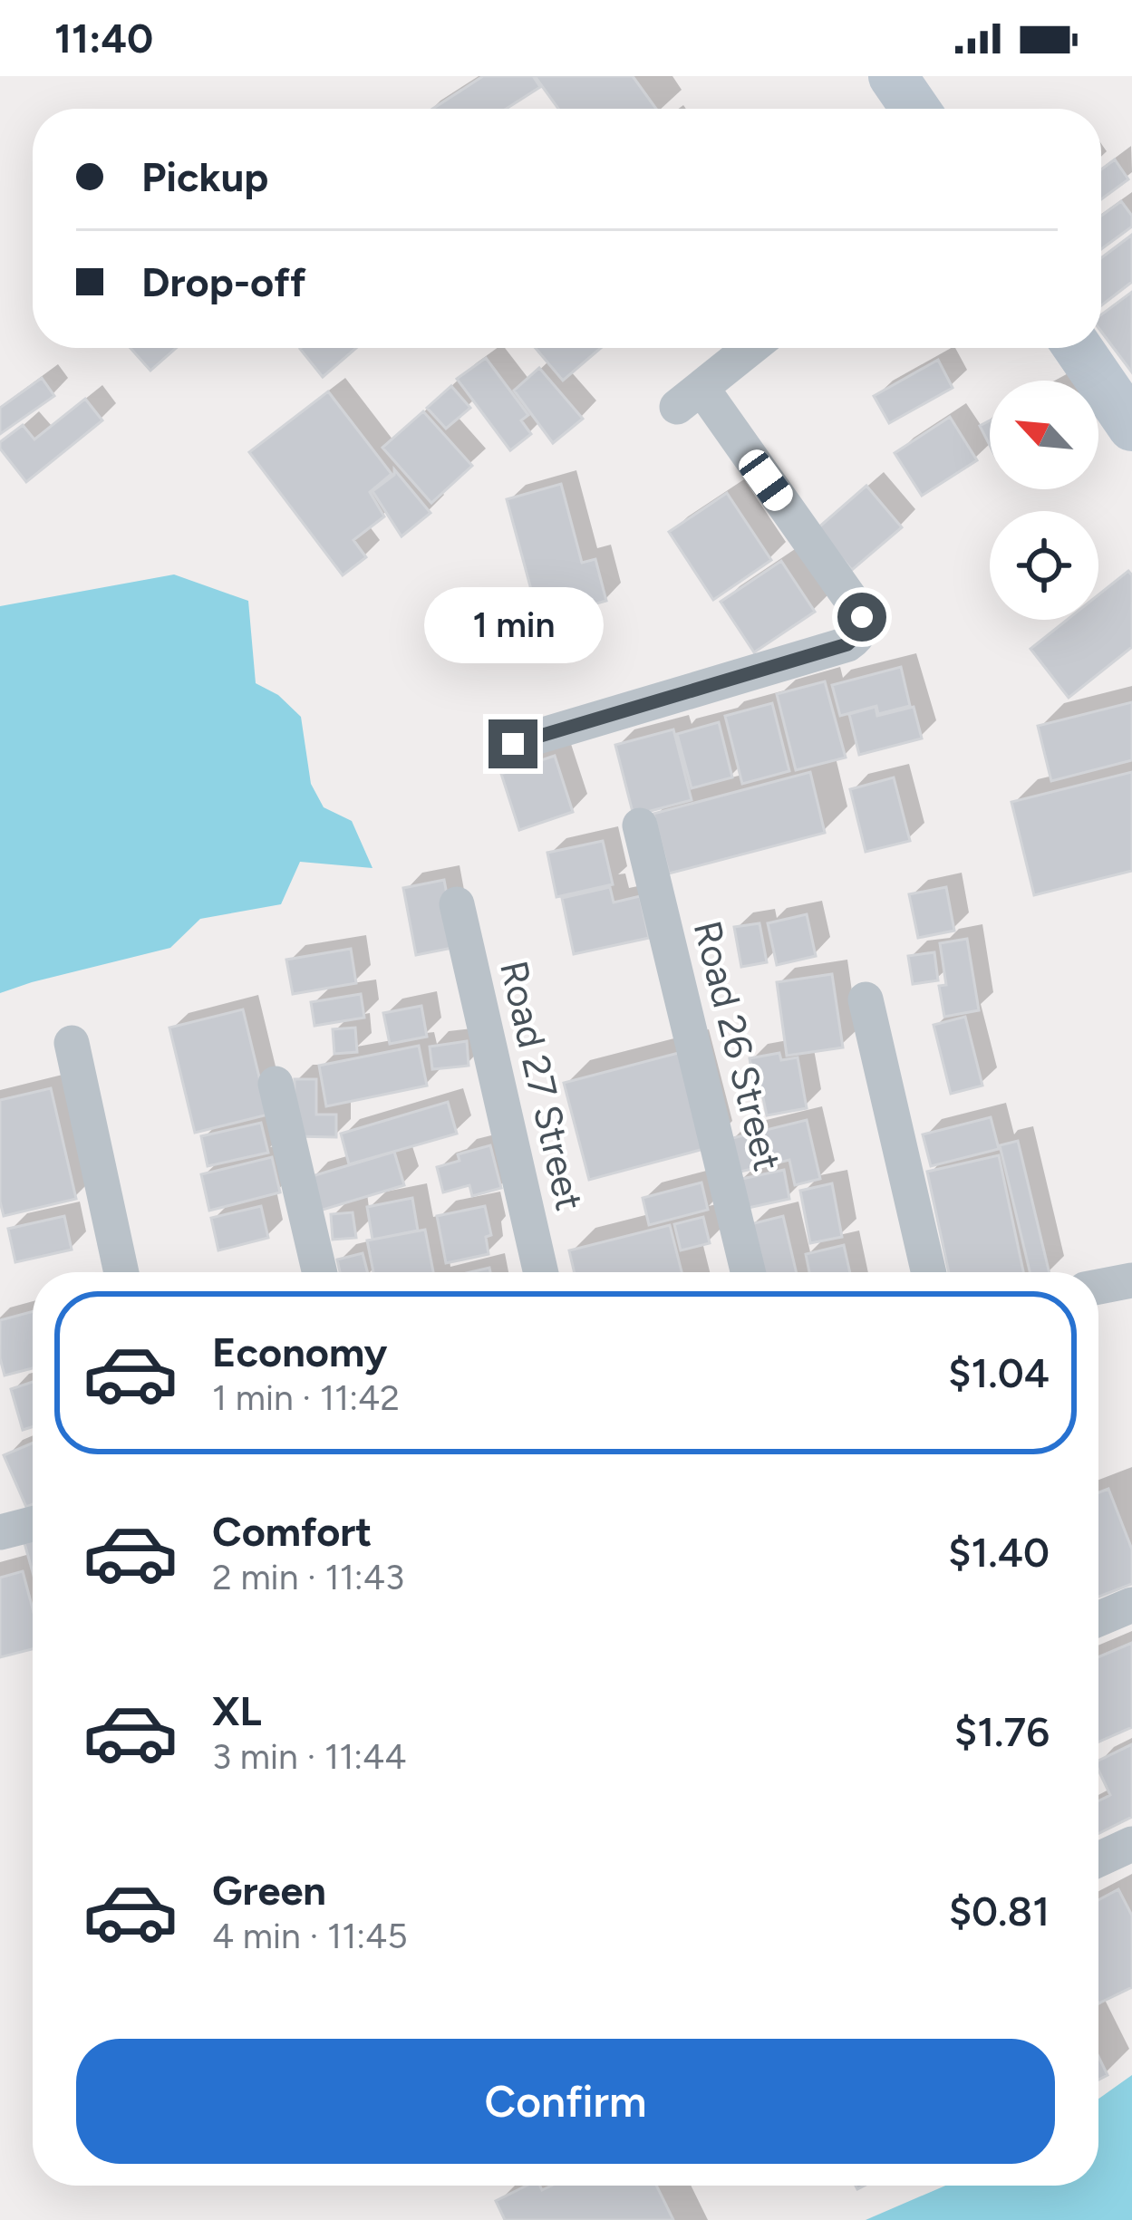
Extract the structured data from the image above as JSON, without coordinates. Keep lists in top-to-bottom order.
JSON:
{
  "streets": {
    "street": ["Road 26 Street", "Road 27 Street"]
  },
  "north": "top left",
  "page": {
    "status": "11:40",
    "banner": ["Pickup", "Drop-off"],
    "bubble": "1 min",
    "list": [
      {
        "name": "Economy",
        "note": "1 min · 11:42",
        "value": "$1.04"
      },
      {
        "name": "Comfort",
        "note": "2 min · 11:43",
        "value": "$1.40"
      },
      {
        "name": "XL",
        "note": "3 min · 11:44",
        "value": "$1.76"
      },
      {
        "name": "Green",
        "note": "4 min · 11:45",
        "value": "$0.81"
      }
    ],
    "buttons": "Confirm"
  }
}
